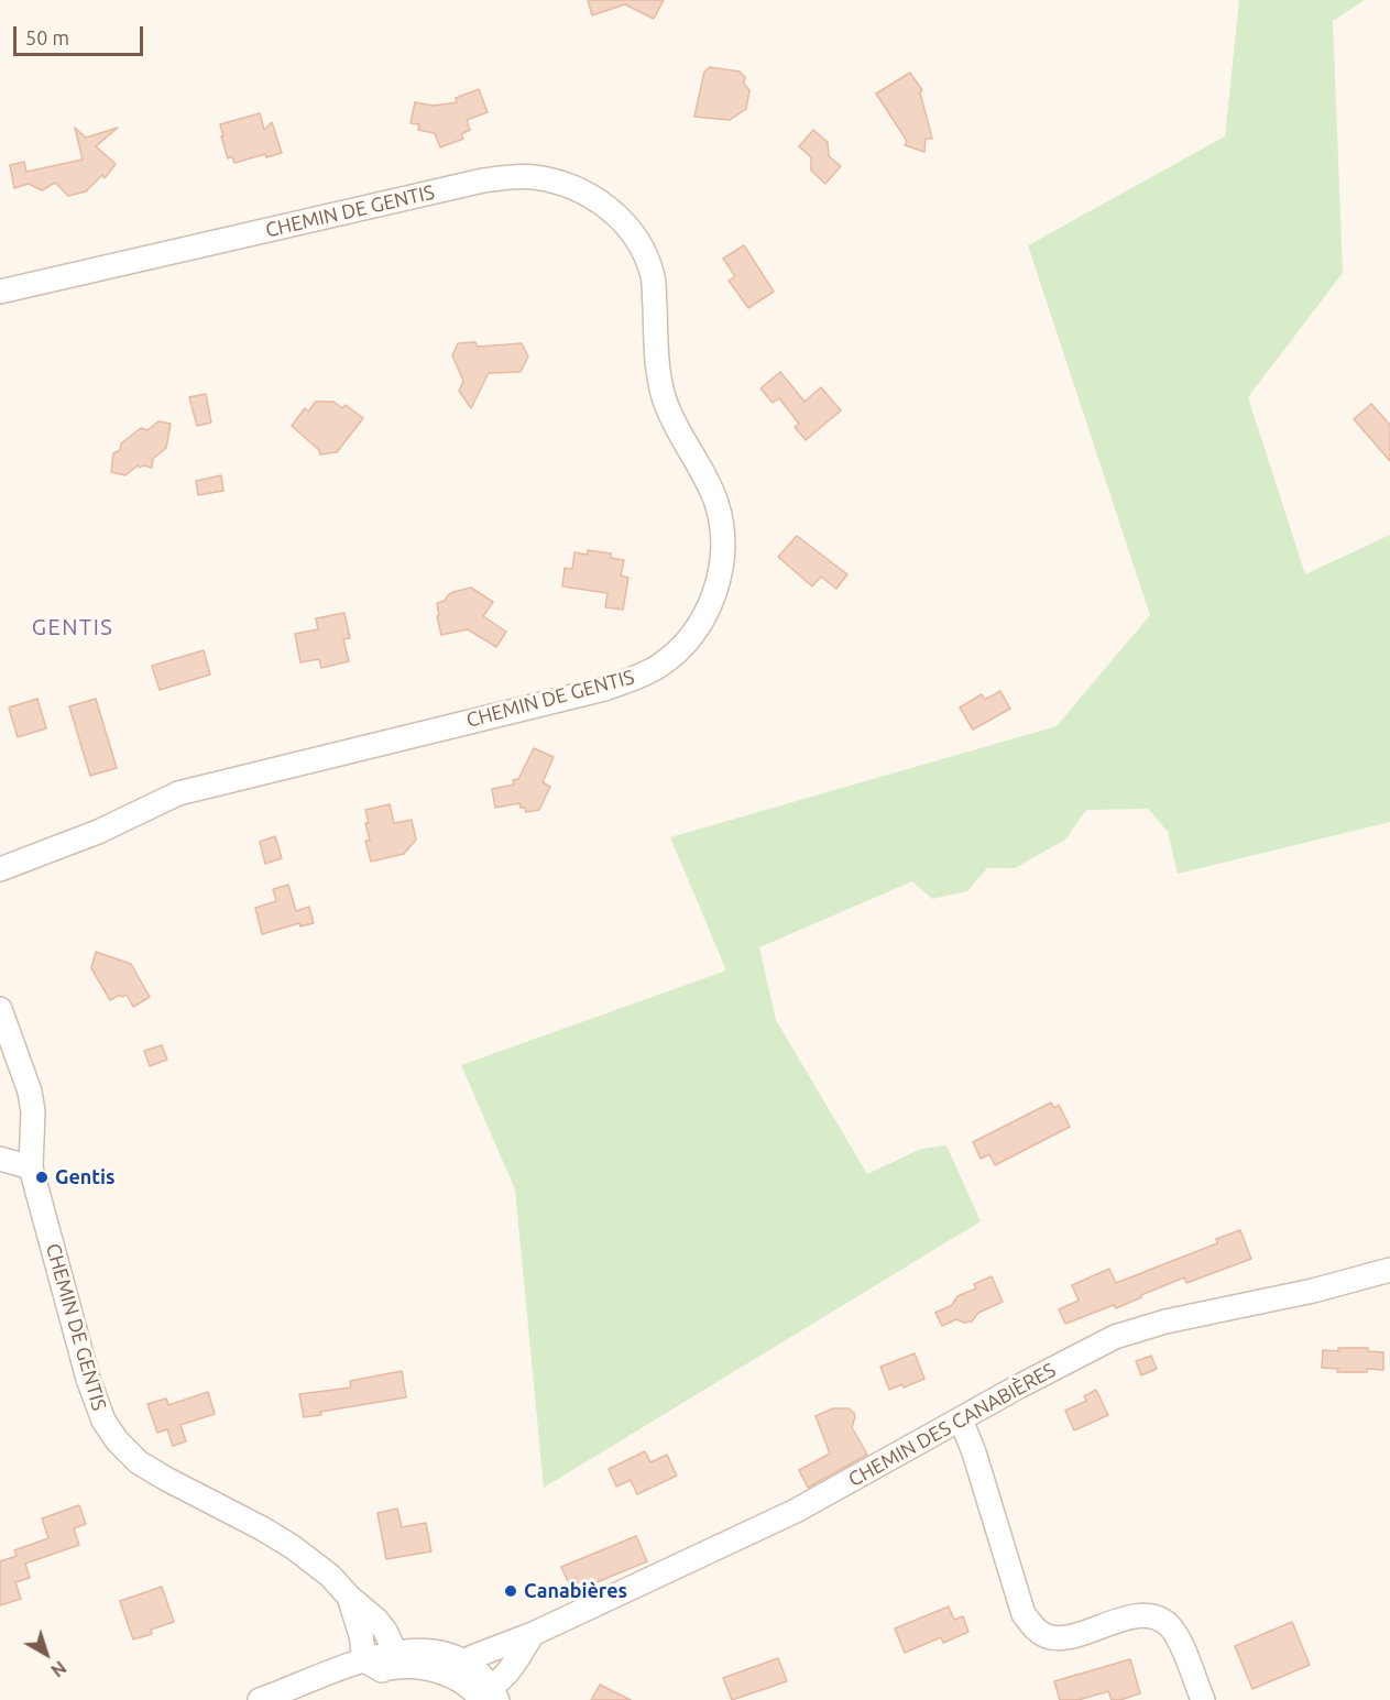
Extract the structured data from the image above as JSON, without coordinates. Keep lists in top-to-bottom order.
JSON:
{
  "streets": {
    "street": ["CHEMIN DE GENTIS", "CHEMIN DES CANABIÈRES"]
  },
  "districts": ["GENTIS"],
  "places": ["Gentis", "Canabières"],
  "scale_bar": "50 m",
  "north": "bottom right"
}
